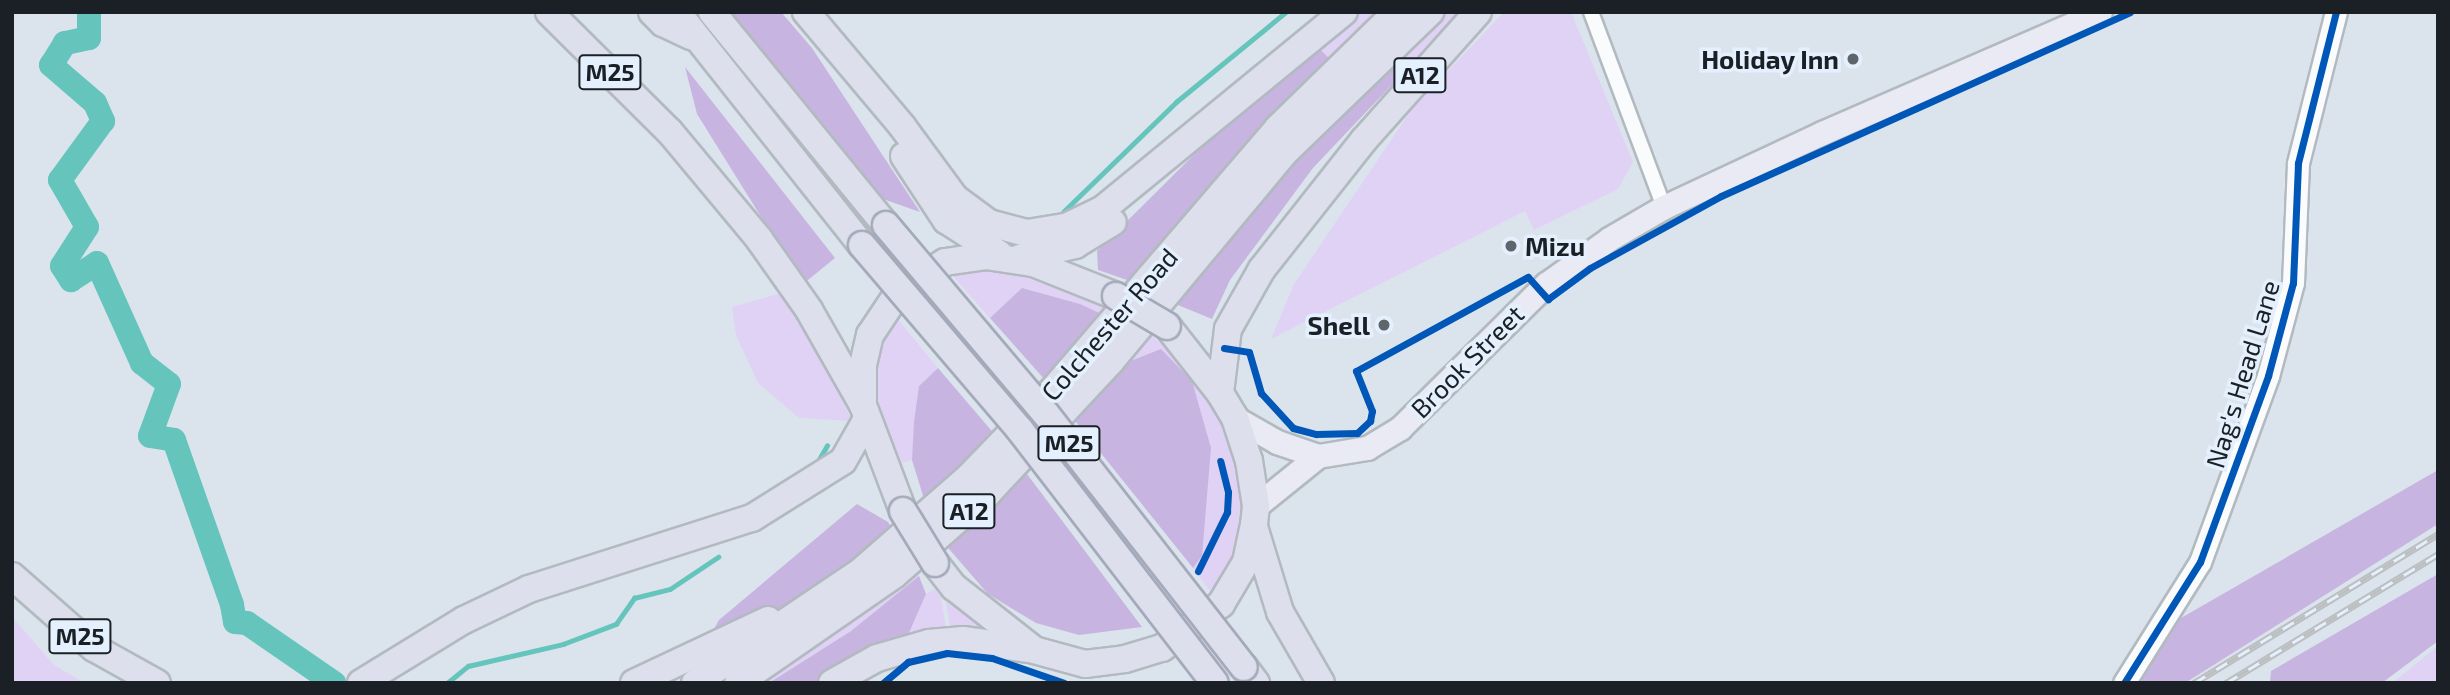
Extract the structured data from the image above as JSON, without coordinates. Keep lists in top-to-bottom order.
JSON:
{
  "streets": {
    "highway": ["M25", "A12", "Colchester Road"],
    "main road": ["Brook Street"],
    "street": ["Nag's Head Lane"]
  },
  "places": ["Holiday Inn", "Mizu", "Shell"]
}
